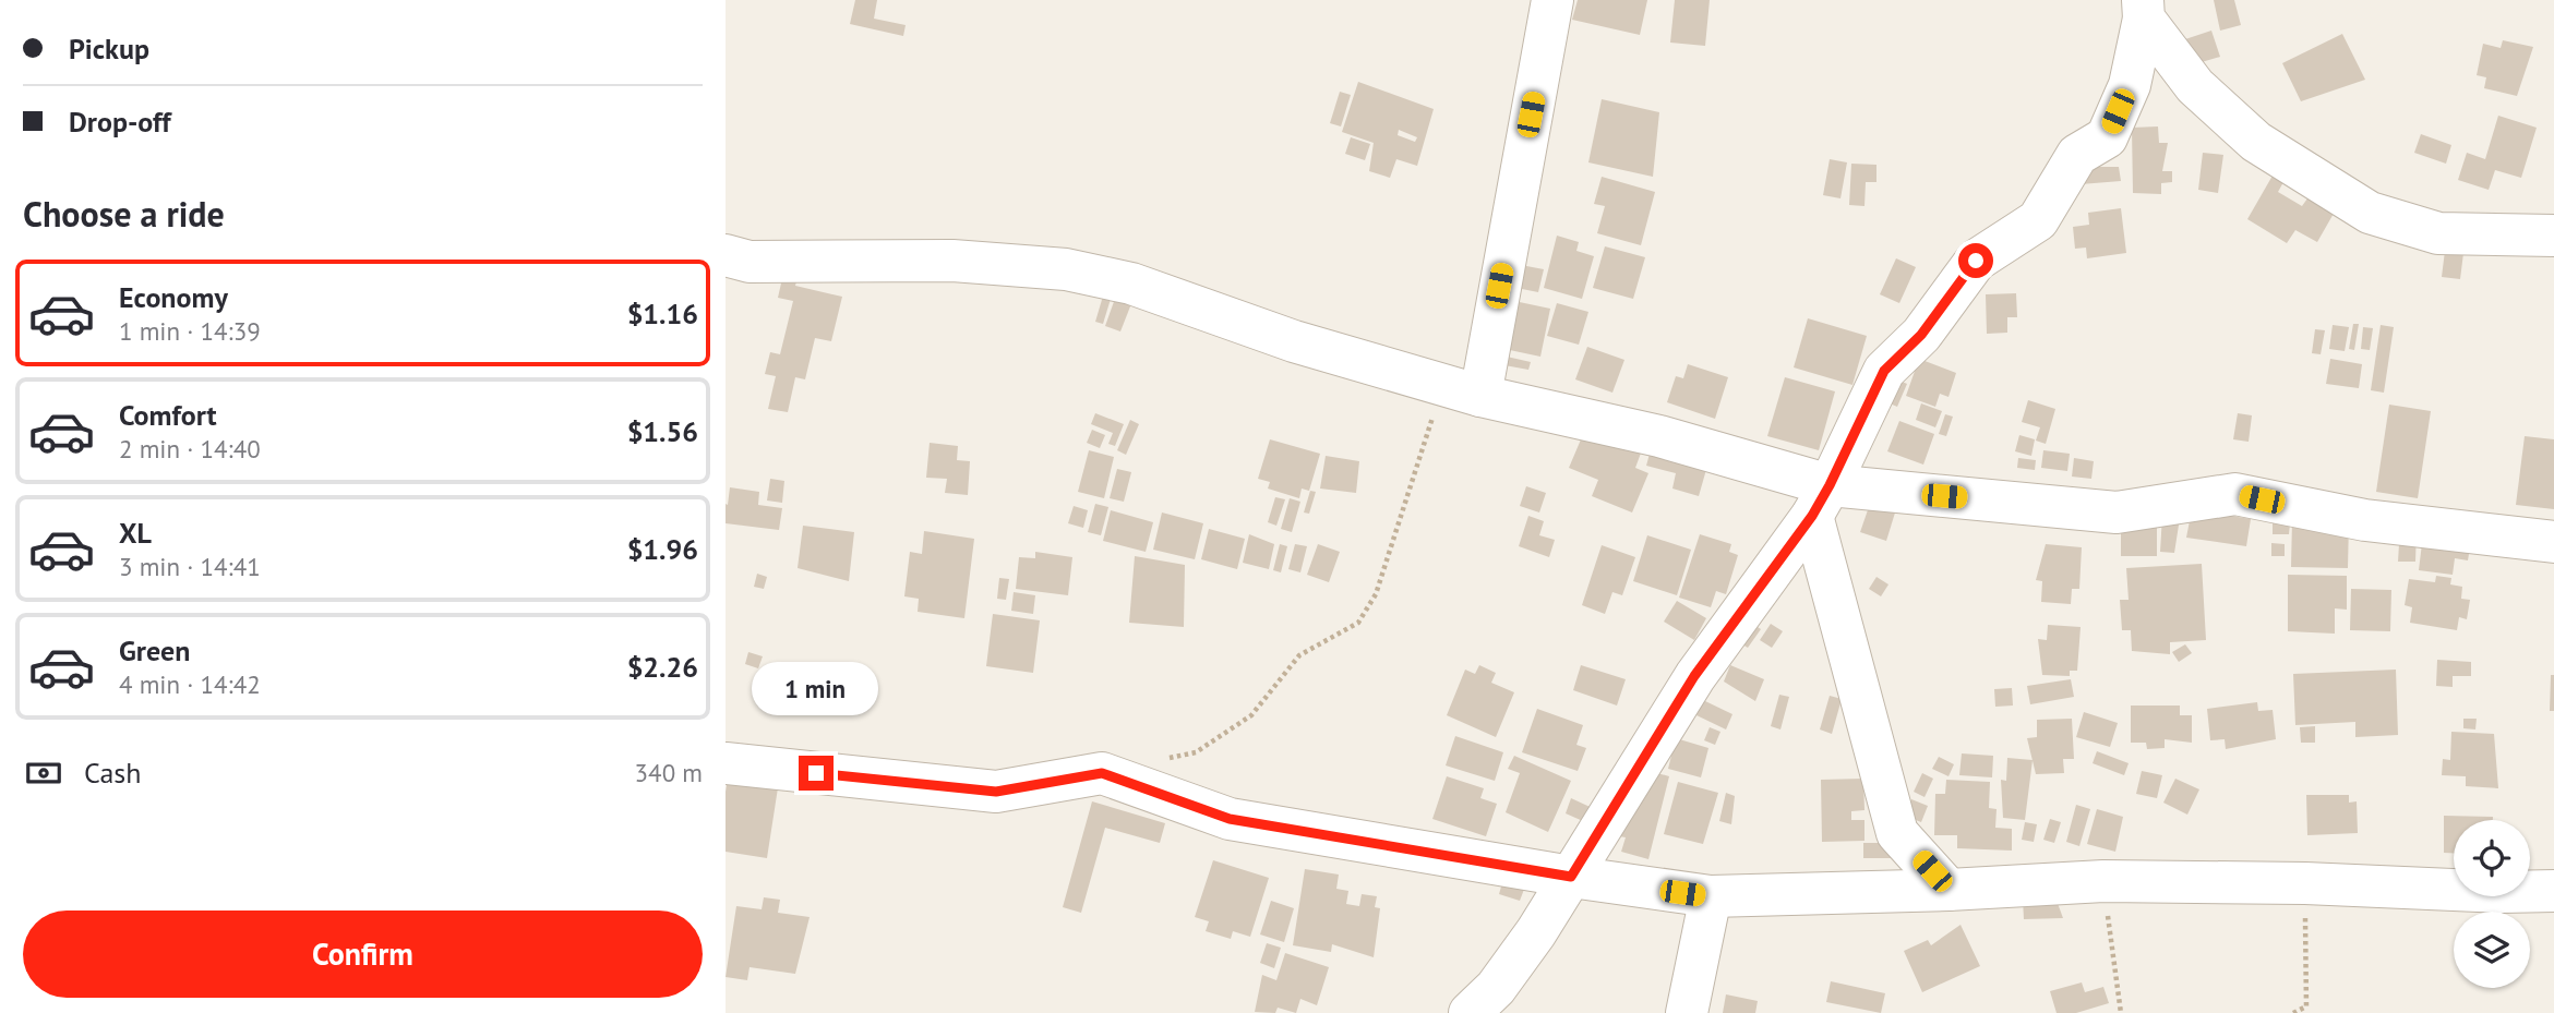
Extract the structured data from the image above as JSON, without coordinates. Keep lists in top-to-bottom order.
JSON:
{
  "page": {
    "banner": ["Pickup", "Drop-off"],
    "heading": "Choose a ride",
    "list": [
      {
        "name": "Economy",
        "note": "1 min · 14:39",
        "value": "$1.16"
      },
      {
        "name": "Comfort",
        "note": "2 min · 14:40",
        "value": "$1.56"
      },
      {
        "name": "XL",
        "note": "3 min · 14:41",
        "value": "$1.96"
      },
      {
        "name": "Green",
        "note": "4 min · 14:42",
        "value": "$2.26"
      }
    ],
    "bubble": "1 min",
    "pay": ["Cash", "340 m"],
    "buttons": "Confirm"
  }
}
